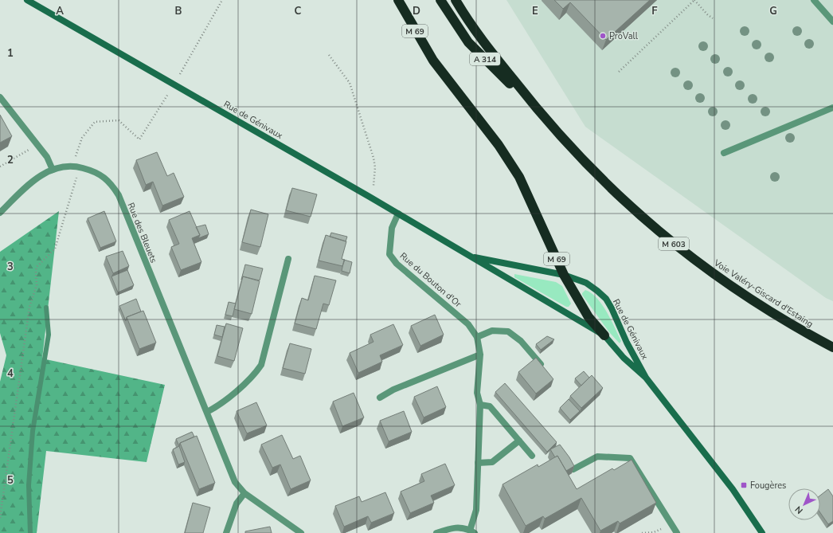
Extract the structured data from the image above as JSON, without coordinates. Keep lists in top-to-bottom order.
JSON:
{
  "streets": {
    "highway": [
      "M 69",
      "A 314",
      "M 603",
      "Voie Valéry-Giscard d'Estaing"
    ],
    "street": ["Rue de Génivaux", "Rue des Bleuets", "Rue du Bouton d'Or"]
  },
  "crossings": [
    ["M 69", "Rue de Génivaux"],
    ["A 314", "Voie Valéry-Giscard d'Estaing"],
    ["Rue de Génivaux", "Rue du Bouton d'Or"]
  ],
  "places": {
    "other": ["ProVall"],
    "transit": ["Fougères"]
  },
  "north": "bottom left",
  "grid": {
    "columns": [
      "A",
      "B",
      "C",
      "D",
      "E",
      "F",
      "G"
    ],
    "rows": [
      "1",
      "2",
      "3",
      "4",
      "5"
    ]
  }
}
